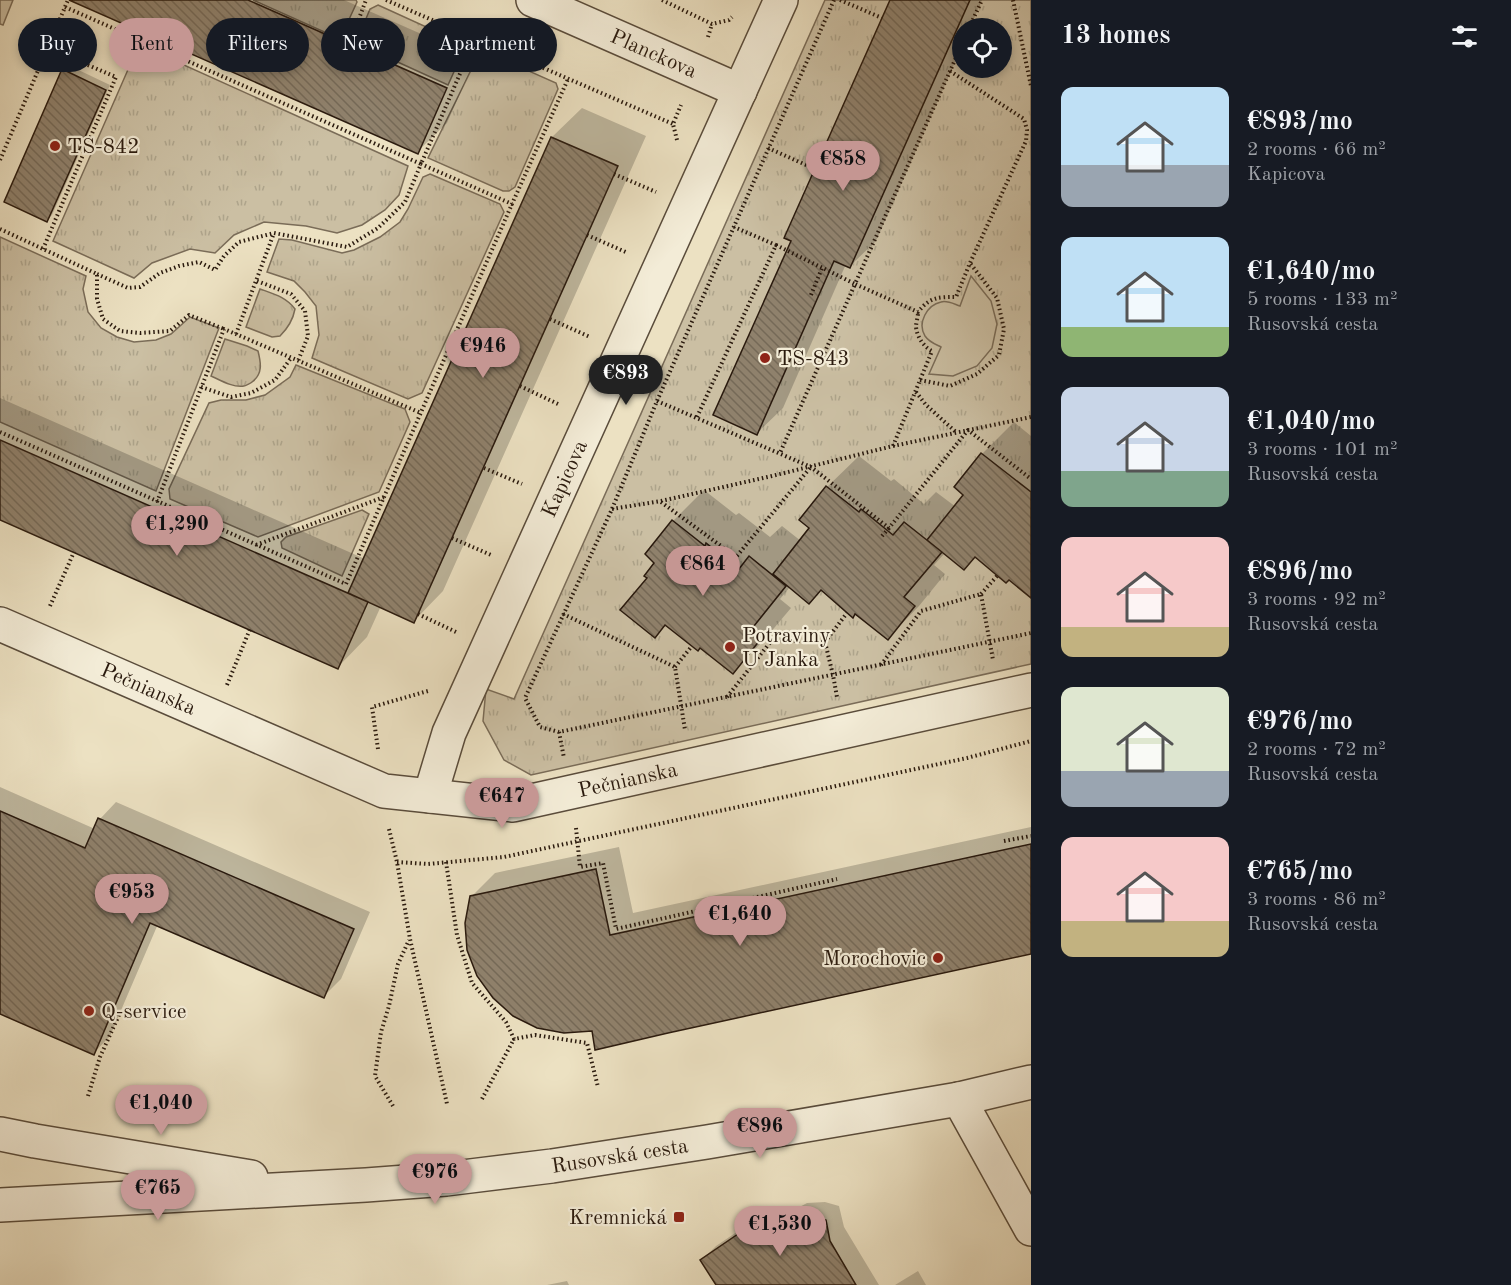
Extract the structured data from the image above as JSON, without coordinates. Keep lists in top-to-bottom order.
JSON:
{
  "streets": {
    "street": [
      "Planckova",
      "Kapicova",
      "Pečnianska",
      "Rusovská cesta"
    ]
  },
  "crossings": [
    ["Planckova", "Kapicova"],
    ["Kapicova", "Pečnianska"]
  ],
  "places": {
    "other": [
      "TS-842",
      "TS-843",
      "Potraviny U Janka",
      "Morochovic",
      "Q-service"
    ],
    "transit": ["Kremnická"]
  },
  "page": {
    "heading": "13 homes",
    "chip": [
      "Buy",
      "Rent",
      "Filters",
      "New",
      "Apartment"
    ],
    "list": [
      {
        "name": "€893/mo",
        "note": "2 rooms · 66 m² · Kapicova"
      },
      {
        "name": "€1,640/mo",
        "note": "5 rooms · 133 m² · Rusovská cesta"
      },
      {
        "name": "€1,040/mo",
        "note": "3 rooms · 101 m² · Rusovská cesta"
      },
      {
        "name": "€896/mo",
        "note": "3 rooms · 92 m² · Rusovská cesta"
      },
      {
        "name": "€976/mo",
        "note": "2 rooms · 72 m² · Rusovská cesta"
      },
      {
        "name": "€765/mo",
        "note": "3 rooms · 86 m² · Rusovská cesta"
      }
    ],
    "price": [
      "€858",
      "€946",
      "€893",
      "€1,290",
      "€864",
      "€647",
      "€953",
      "€1,640",
      "€1,040",
      "€896",
      "€976",
      "€765",
      "€1,530"
    ]
  }
}
